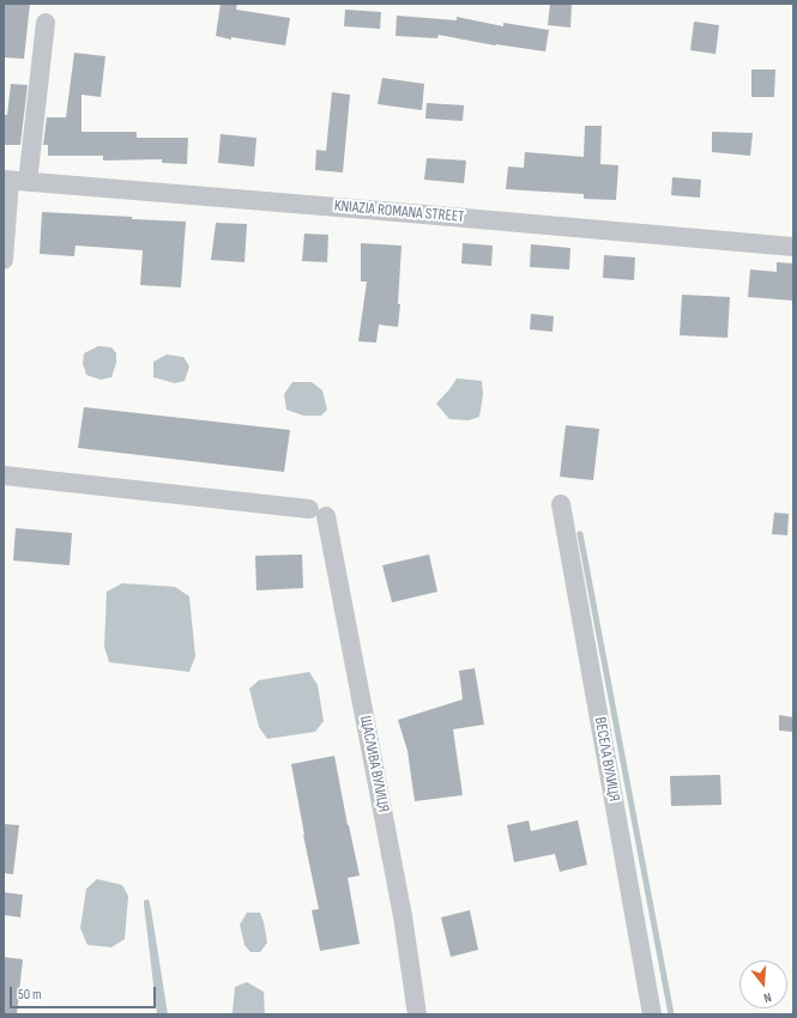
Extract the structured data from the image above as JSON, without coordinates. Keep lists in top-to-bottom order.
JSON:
{
  "streets": {
    "street": ["KNIAZIA ROMANA STREET", "ВЕСЕЛА ВУЛИЦЯ", "ЩАСЛИВА ВУЛИЦЯ"]
  },
  "scale_bar": "50 m",
  "north": "bottom"
}
